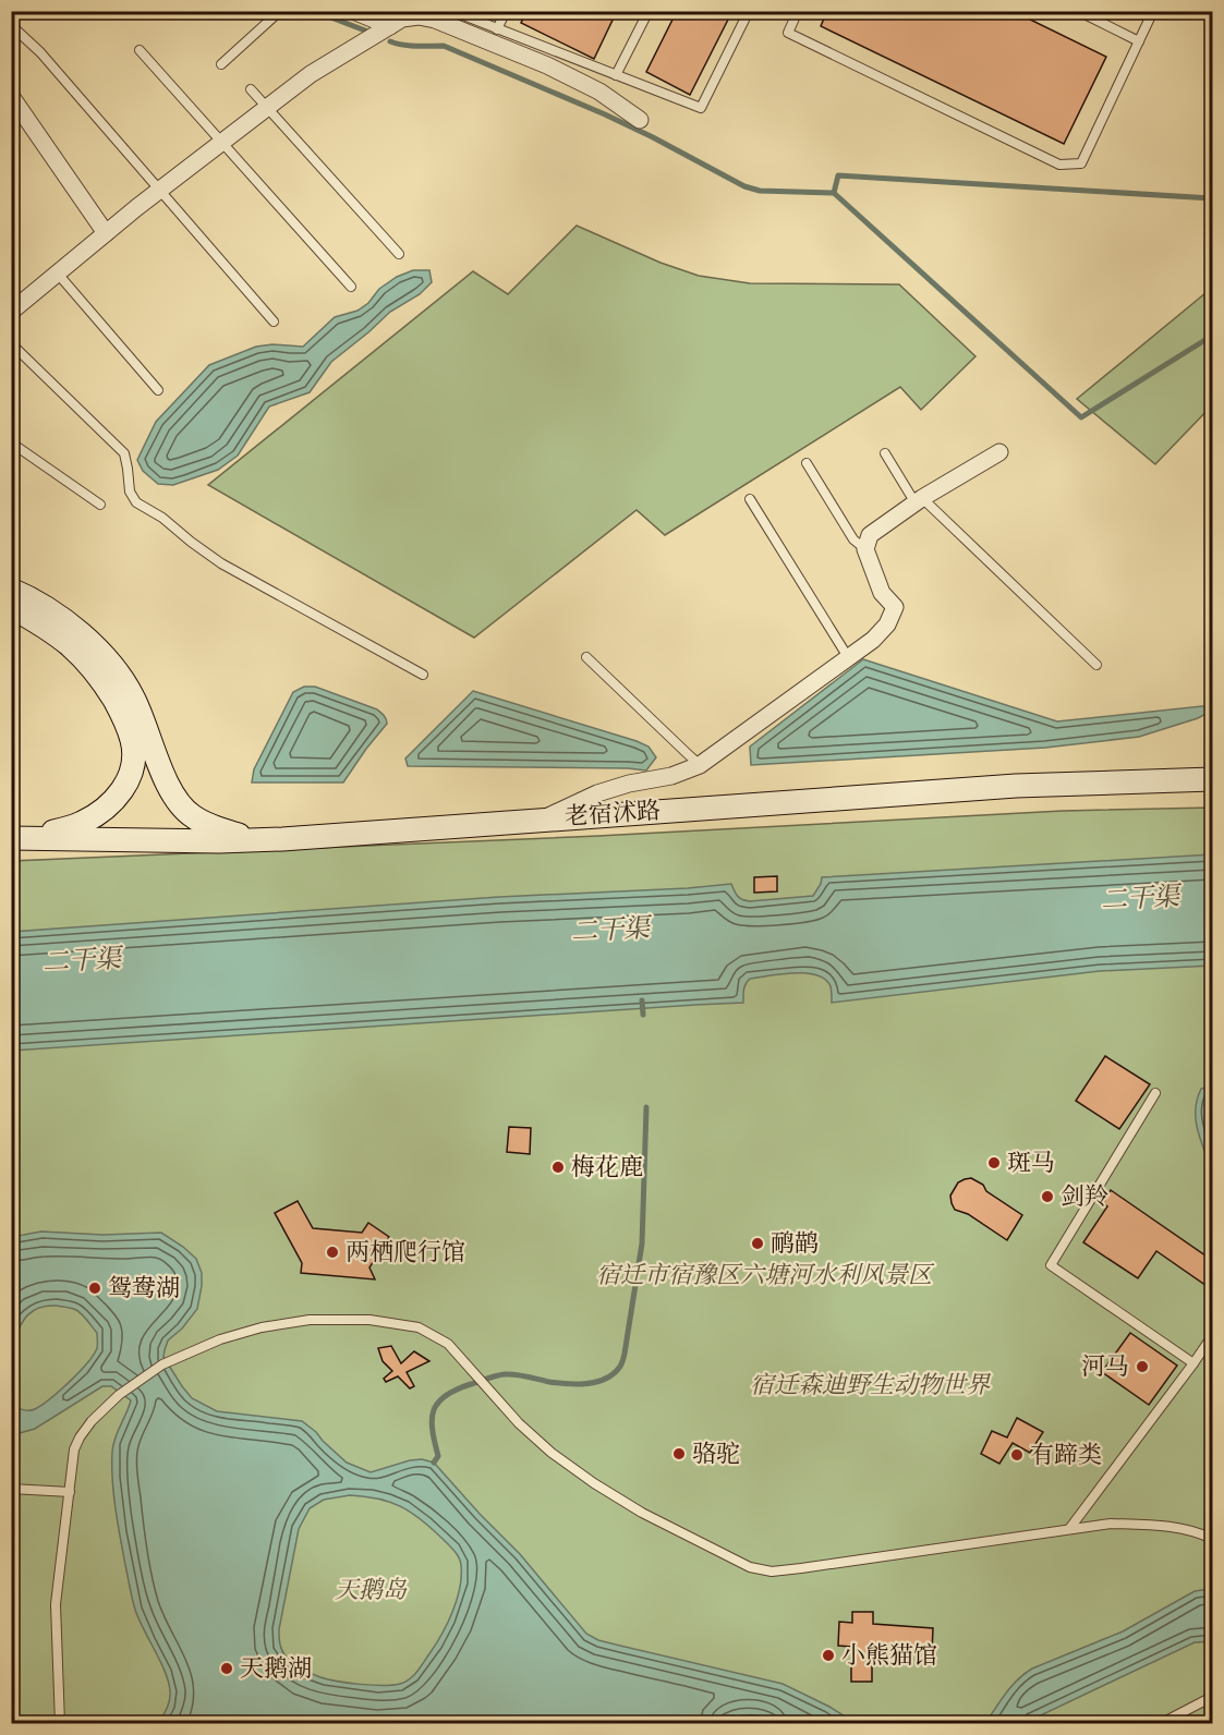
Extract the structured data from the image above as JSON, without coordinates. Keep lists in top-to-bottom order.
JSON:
{
  "streets": {
    "main road": ["老宿沭路"]
  },
  "water": ["二干渠"],
  "parks": ["宿迁市宿豫区六塘河水利风景区", "宿迁森迪野生动物世界", "天鹅岛"],
  "places": [
    "斑马",
    "梅花鹿",
    "剑羚",
    "鸸鹋",
    "两栖爬行馆",
    "鸳鸯湖",
    "河马",
    "骆驼",
    "有蹄类",
    "小熊猫馆",
    "天鹅湖"
  ]
}
